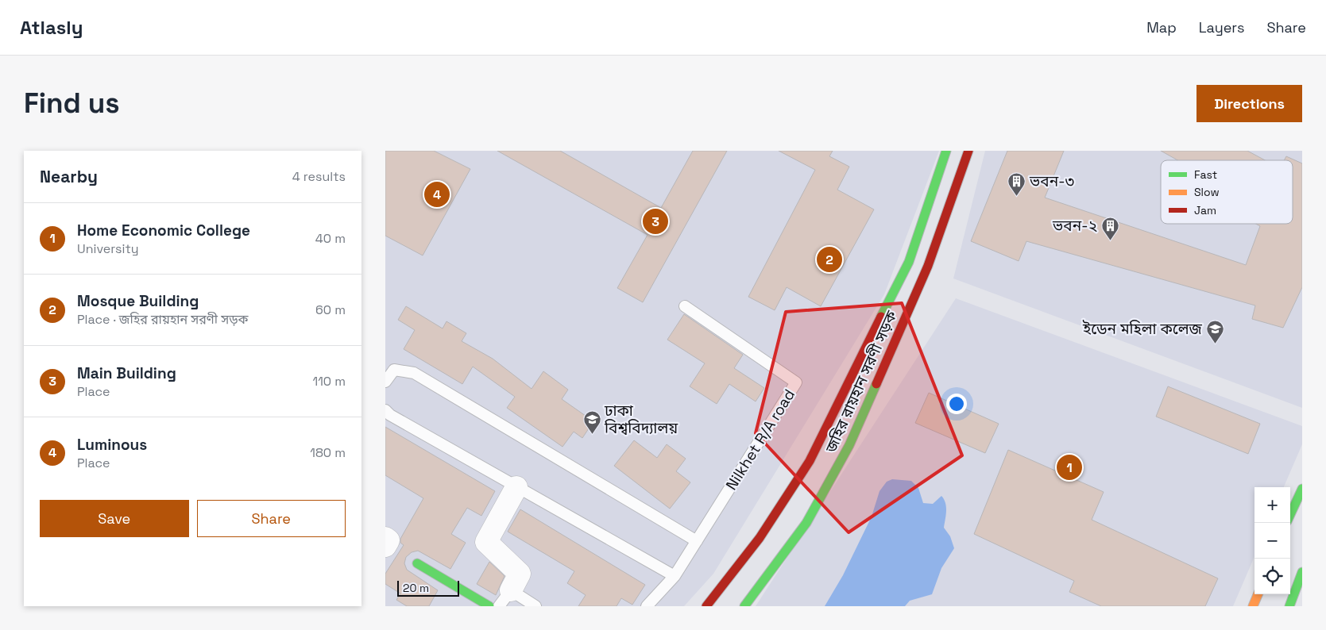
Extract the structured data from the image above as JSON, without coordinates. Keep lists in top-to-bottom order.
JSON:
{
  "streets": {
    "main road": ["জহির রায়হান সরণী সড়ক"],
    "lane": ["Nilkhet R/A road"]
  },
  "places": {
    "building": ["ভবন-৩", "ভবন-২"],
    "school or university": ["ইডেন মহিলা কলেজ", "ঢাকা বিশ্ববিদ্যালয়"]
  },
  "legend": ["Fast", "Slow", "Jam"],
  "scale_bar": "20 m",
  "page": {
    "header": "Atlasly",
    "nav": ["Map", "Layers", "Share"],
    "buttons": [
      "Directions",
      ["Save", "Share"]
    ],
    "title": "Find us",
    "heading": ["Nearby", "4 results"],
    "pins": [
      "4",
      "3",
      "2",
      "1"
    ],
    "list": [
      {
        "mark": "1",
        "name": "Home Economic College",
        "note": "University",
        "value": "40 m"
      },
      {
        "mark": "2",
        "name": "Mosque Building",
        "note": "Place · জহির রায়হান সরণী সড়ক",
        "value": "60 m"
      },
      {
        "mark": "3",
        "name": "Main Building",
        "note": "Place",
        "value": "110 m"
      },
      {
        "mark": "4",
        "name": "Luminous",
        "note": "Place",
        "value": "180 m"
      }
    ],
    "map_buttons": ["+", "−"],
    "scale": "20 m"
  }
}
